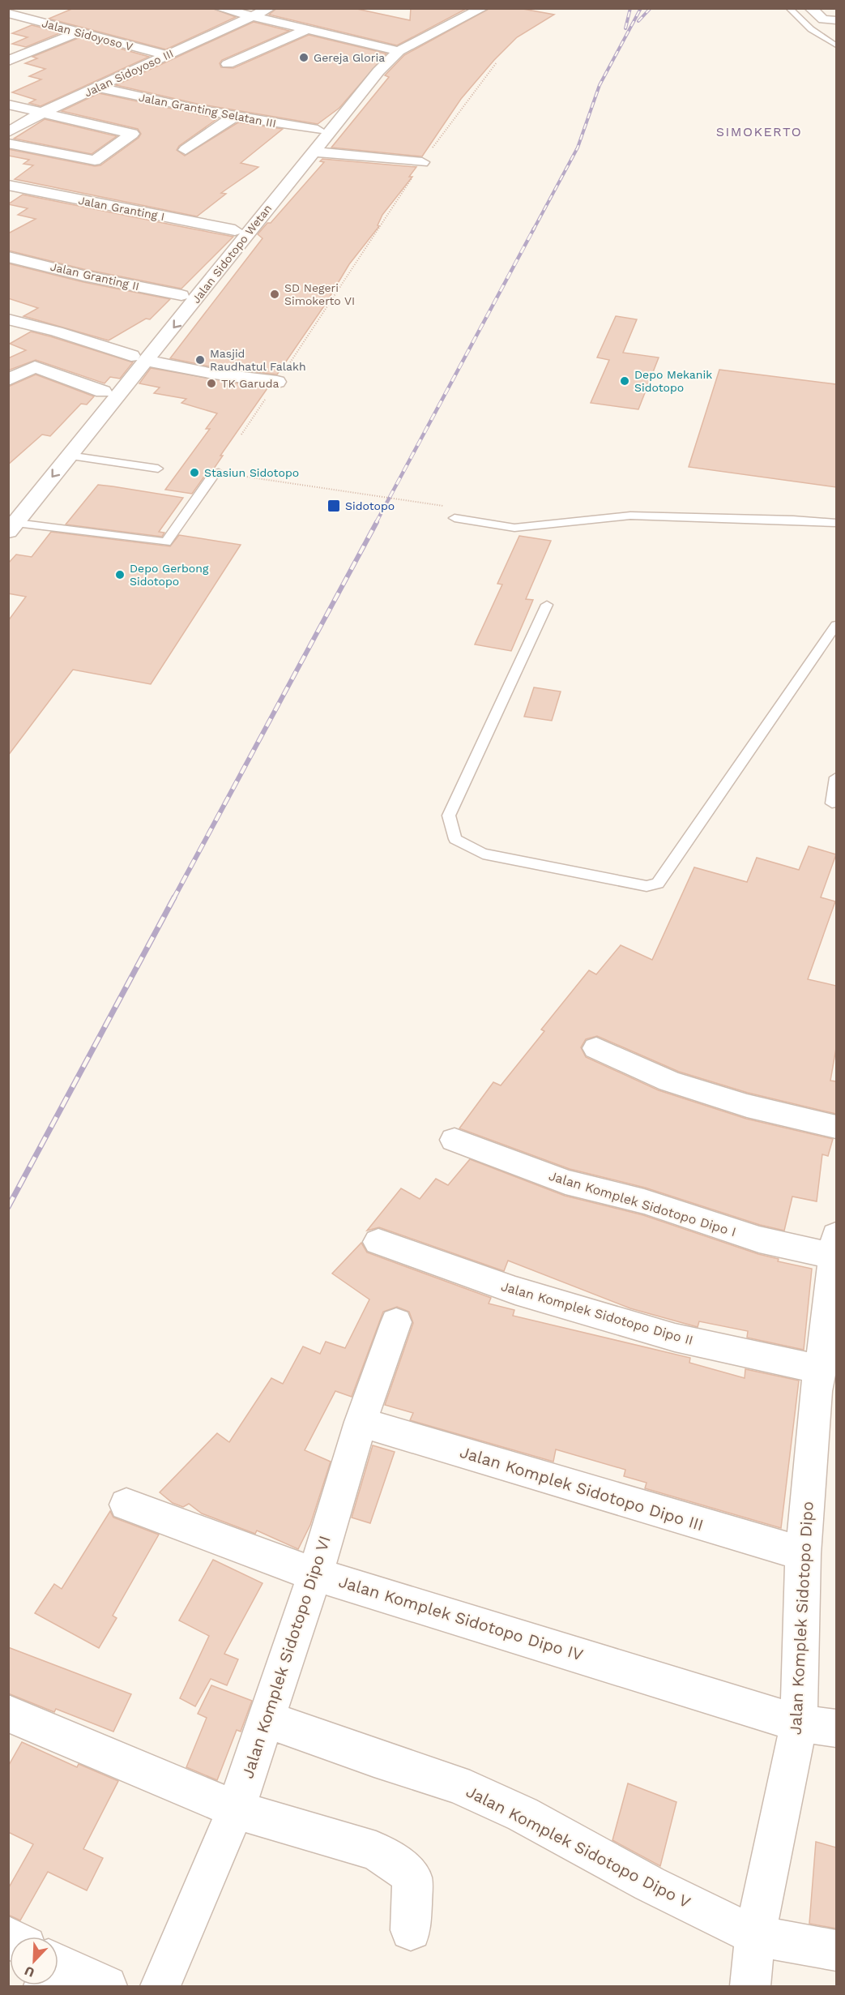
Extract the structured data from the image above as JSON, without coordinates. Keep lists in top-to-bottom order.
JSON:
{
  "streets": {
    "street": [
      "Jalan Sidoyoso V",
      "Jalan Sidoyoso III",
      "Jalan Granting Selatan III",
      "Jalan Granting I",
      "Jalan Sidotopo Wetan",
      "Jalan Granting II",
      "Jalan Komplek Sidotopo Dipo I",
      "Jalan Komplek Sidotopo Dipo II",
      "Jalan Komplek Sidotopo Dipo III",
      "Jalan Komplek Sidotopo Dipo IV",
      "Jalan Komplek Sidotopo Dipo",
      "Jalan Komplek Sidotopo Dipo VI",
      "Jalan Komplek Sidotopo Dipo V"
    ]
  },
  "crossings": [
    ["Jalan Sidoyoso V", "Jalan Sidoyoso III"],
    ["Jalan Sidoyoso III", "Jalan Granting Selatan III"],
    ["Jalan Granting Selatan III", "Jalan Sidotopo Wetan"],
    ["Jalan Granting I", "Jalan Sidotopo Wetan"],
    ["Jalan Sidotopo Wetan", "Jalan Granting II"],
    ["Jalan Komplek Sidotopo Dipo I", "Jalan Komplek Sidotopo Dipo"],
    ["Jalan Komplek Sidotopo Dipo II", "Jalan Komplek Sidotopo Dipo"],
    ["Jalan Komplek Sidotopo Dipo III", "Jalan Komplek Sidotopo Dipo"],
    ["Jalan Komplek Sidotopo Dipo III", "Jalan Komplek Sidotopo Dipo VI"],
    ["Jalan Komplek Sidotopo Dipo IV", "Jalan Komplek Sidotopo Dipo"],
    ["Jalan Komplek Sidotopo Dipo IV", "Jalan Komplek Sidotopo Dipo VI"],
    ["Jalan Komplek Sidotopo Dipo", "Jalan Komplek Sidotopo Dipo V"],
    ["Jalan Komplek Sidotopo Dipo VI", "Jalan Komplek Sidotopo Dipo V"]
  ],
  "districts": ["SIMOKERTO"],
  "places": {
    "other": [
      "Gereja Gloria",
      "SD Negeri Simokerto VI",
      "Masjid Raudhatul Falakh",
      "Depo Mekanik Sidotopo",
      "TK Garuda",
      "Stasiun Sidotopo",
      "Depo Gerbong Sidotopo"
    ],
    "transit": ["Sidotopo"]
  },
  "north": "bottom left"
}
